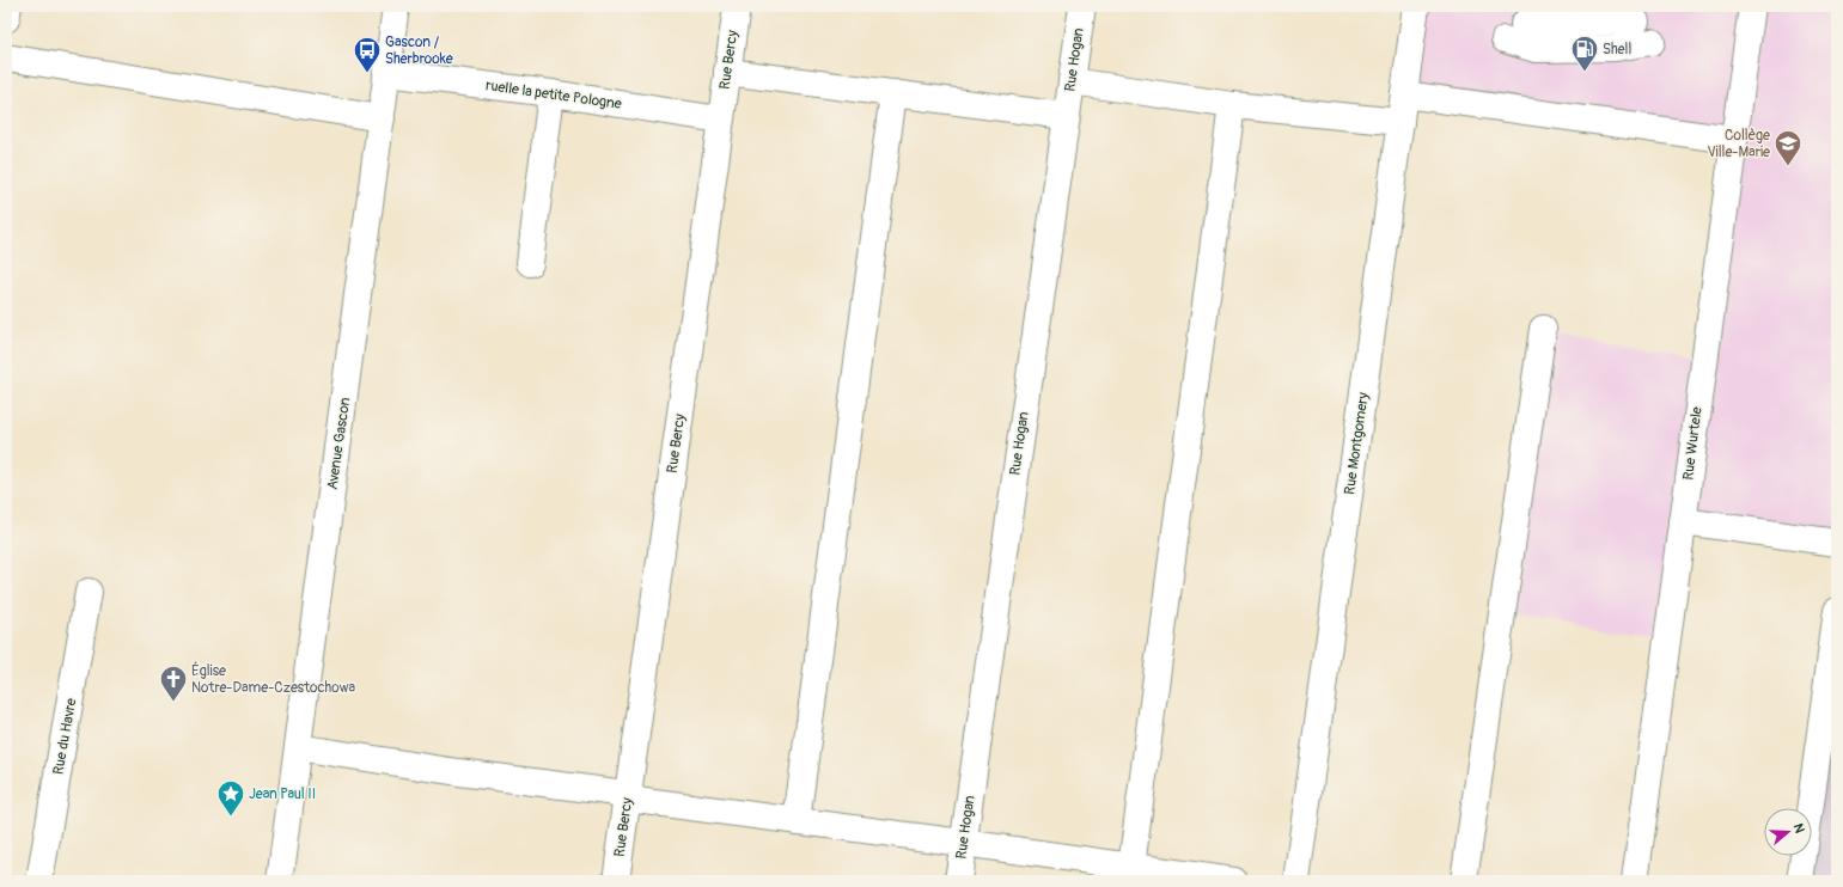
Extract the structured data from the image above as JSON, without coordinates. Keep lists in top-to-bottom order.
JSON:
{
  "streets": {
    "street": [
      "Rue Bercy",
      "Rue Hogan",
      "ruelle la petite Pologne",
      "Avenue Gascon",
      "Rue Montgomery",
      "Rue Wurtele",
      "Rue du Havre"
    ]
  },
  "crossings": [
    ["Rue Bercy", "ruelle la petite Pologne"],
    ["ruelle la petite Pologne", "Avenue Gascon"]
  ],
  "places": {
    "fuel station": ["Shell"],
    "bus stop": ["Gascon / Sherbrooke"],
    "school or university": ["Collège Ville-Marie"],
    "church": ["Église Notre-Dame-Czestochowa"],
    "place": ["Jean Paul II"]
  },
  "north": "right"
}
